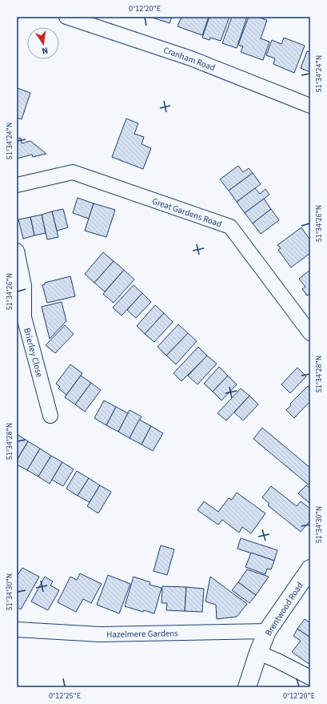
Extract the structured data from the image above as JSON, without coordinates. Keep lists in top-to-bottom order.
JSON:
{
  "streets": {
    "street": [
      "Cranham Road",
      "Great Gardens Road",
      "Brierley Close",
      "Brentwood Road",
      "Hazelmere Gardens"
    ]
  },
  "crossings": [
    ["Brentwood Road", "Hazelmere Gardens"]
  ],
  "north": "bottom",
  "coordinates": [
    "0°12'20\"E",
    "51°34'24\"N",
    "51°34'26\"N",
    "51°34'28\"N",
    "51°34'30\"N",
    "0°12'25\"E"
  ]
}
